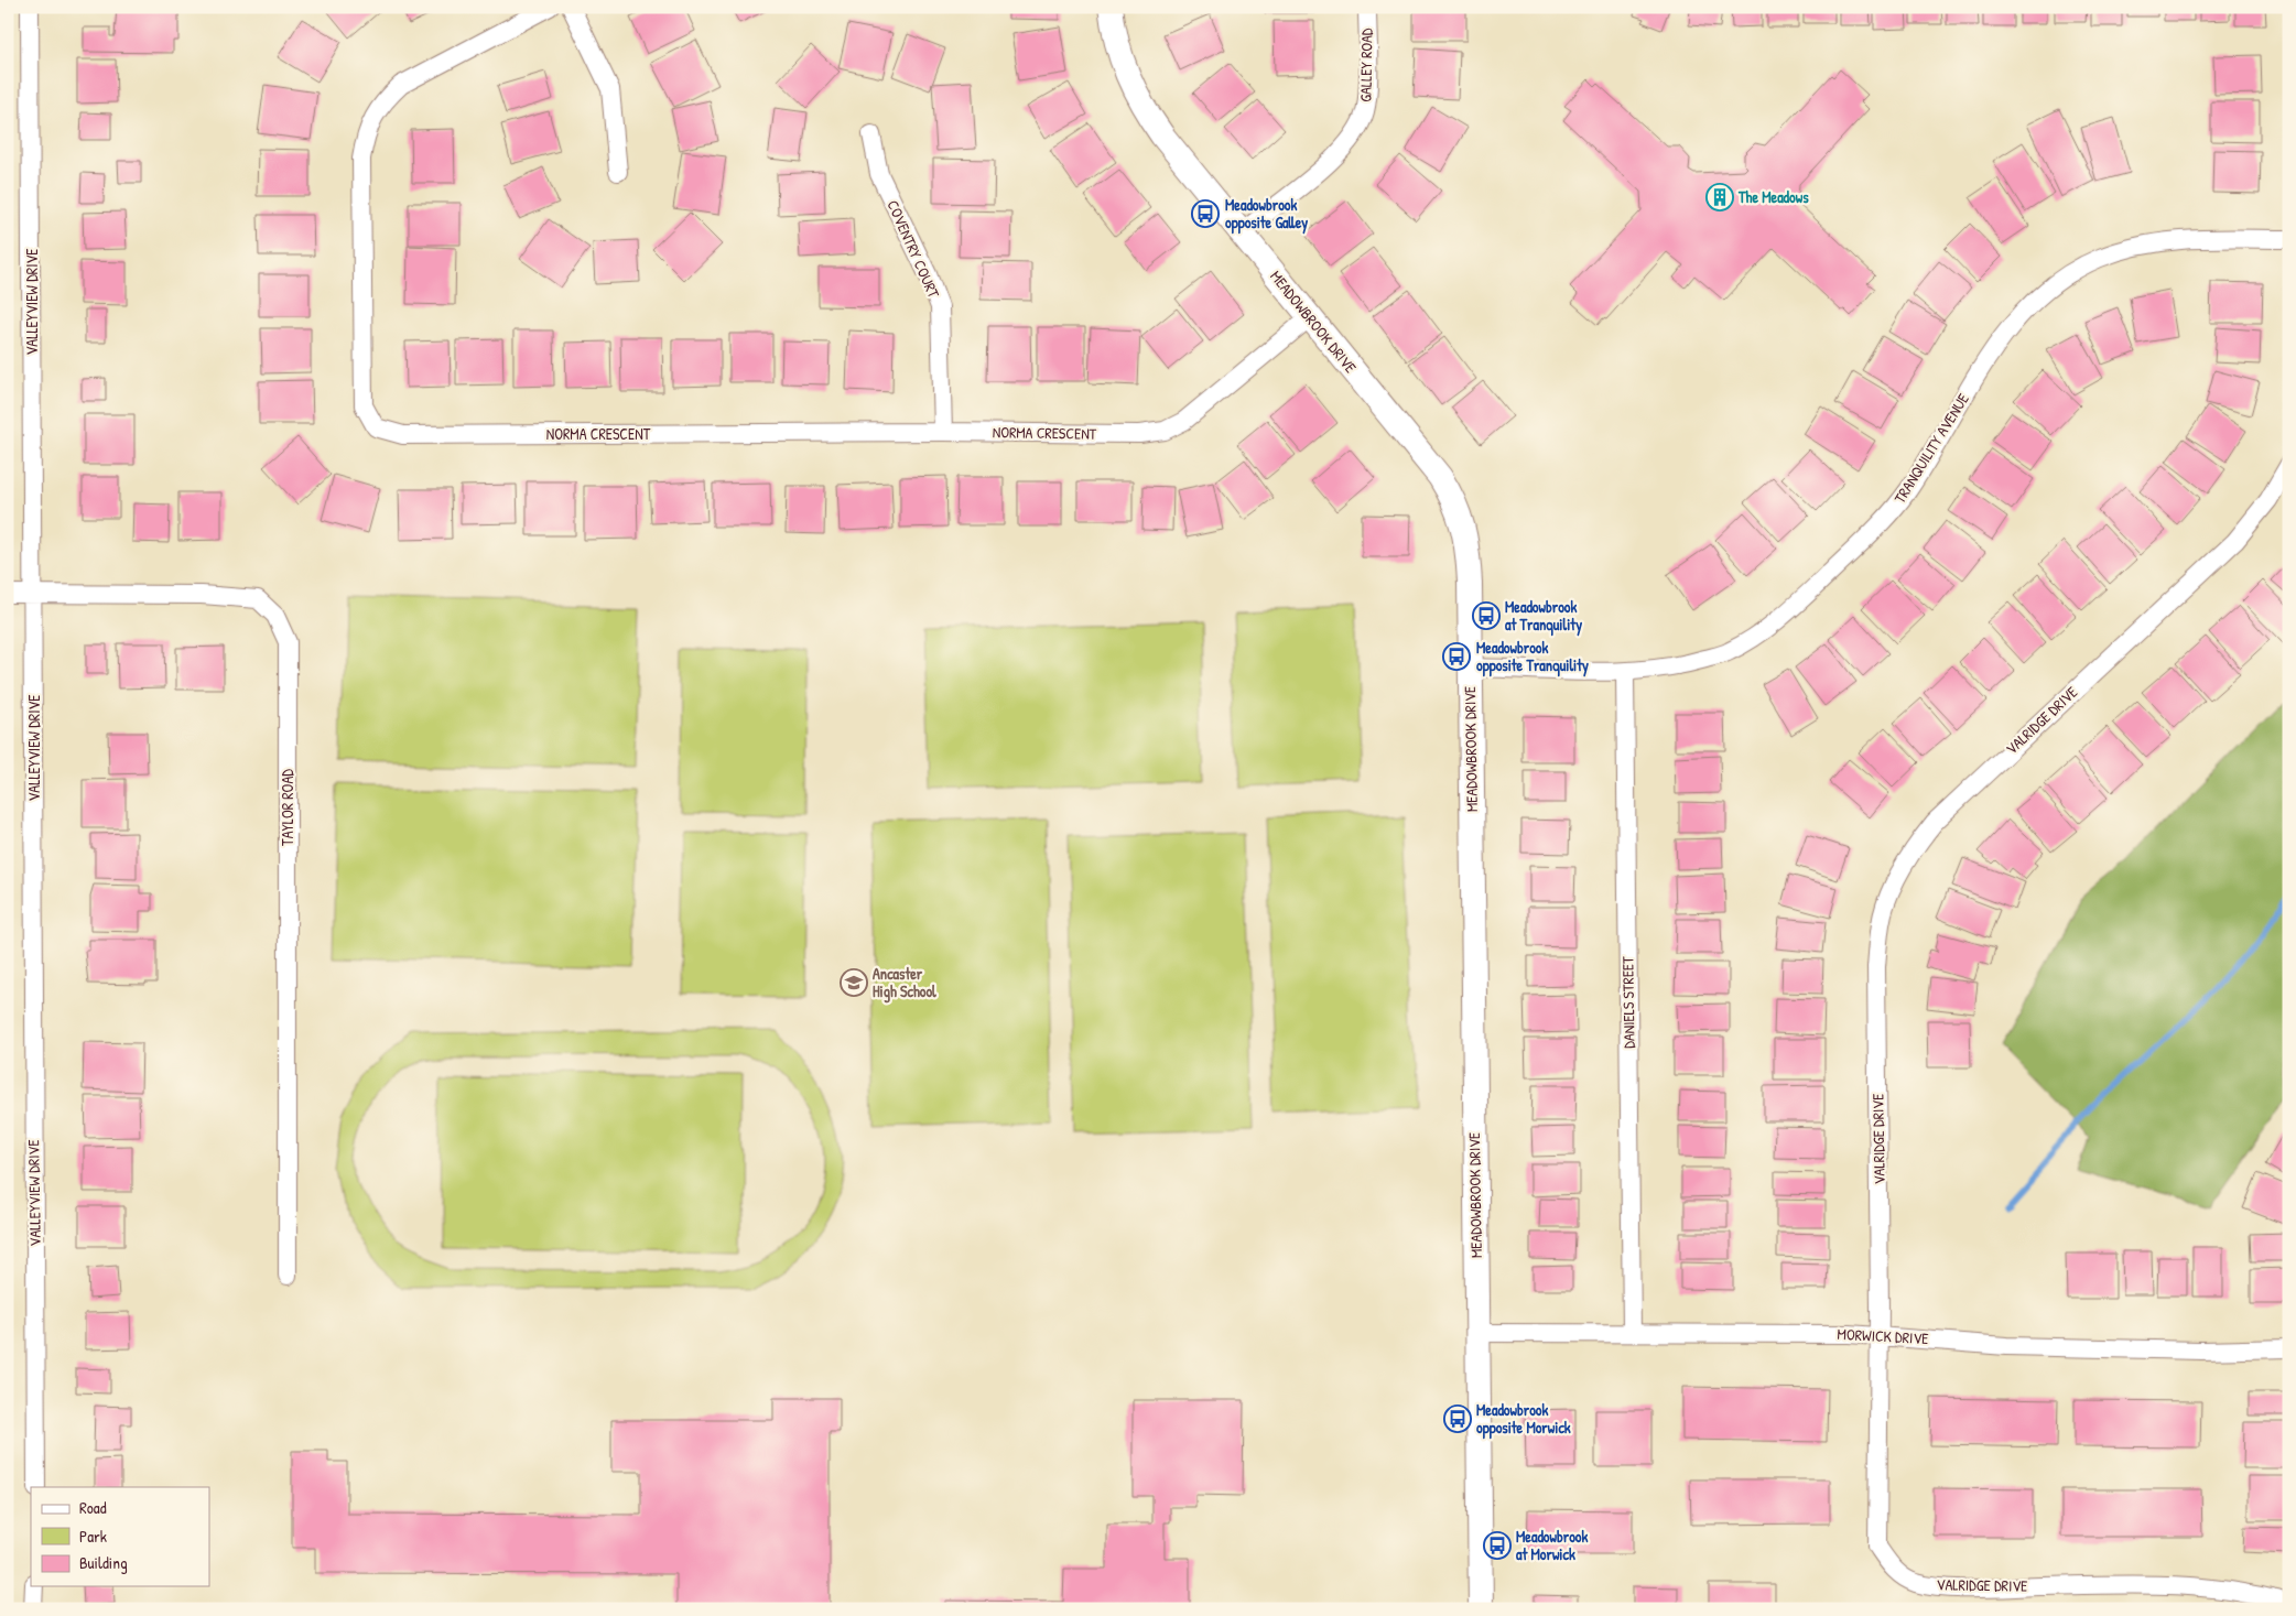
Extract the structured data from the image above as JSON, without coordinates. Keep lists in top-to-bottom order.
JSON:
{
  "streets": {
    "street": [
      "GALLEY ROAD",
      "COVENTRY COURT",
      "VALLEYVIEW DRIVE",
      "MEADOWBROOK DRIVE",
      "NORMA CRESCENT",
      "TRANQUILITY AVENUE",
      "VALRIDGE DRIVE",
      "TAYLOR ROAD",
      "DANIELS STREET",
      "MORWICK DRIVE"
    ]
  },
  "crossings": [
    ["GALLEY ROAD", "MEADOWBROOK DRIVE"],
    ["COVENTRY COURT", "NORMA CRESCENT"],
    ["VALLEYVIEW DRIVE", "TAYLOR ROAD"],
    ["MEADOWBROOK DRIVE", "NORMA CRESCENT"],
    ["MEADOWBROOK DRIVE", "TRANQUILITY AVENUE"],
    ["MEADOWBROOK DRIVE", "MORWICK DRIVE"],
    ["TRANQUILITY AVENUE", "DANIELS STREET"],
    ["VALRIDGE DRIVE", "MORWICK DRIVE"],
    ["DANIELS STREET", "MORWICK DRIVE"]
  ],
  "places": {
    "building": ["The Meadows"],
    "bus stop": [
      "Meadowbrook opposite Galley",
      "Meadowbrook at Tranquility",
      "Meadowbrook opposite Tranquility",
      "Meadowbrook opposite Morwick",
      "Meadowbrook at Morwick"
    ],
    "school or university": ["Ancaster High School"]
  },
  "legend": ["Road", "Park", "Building"]
}
